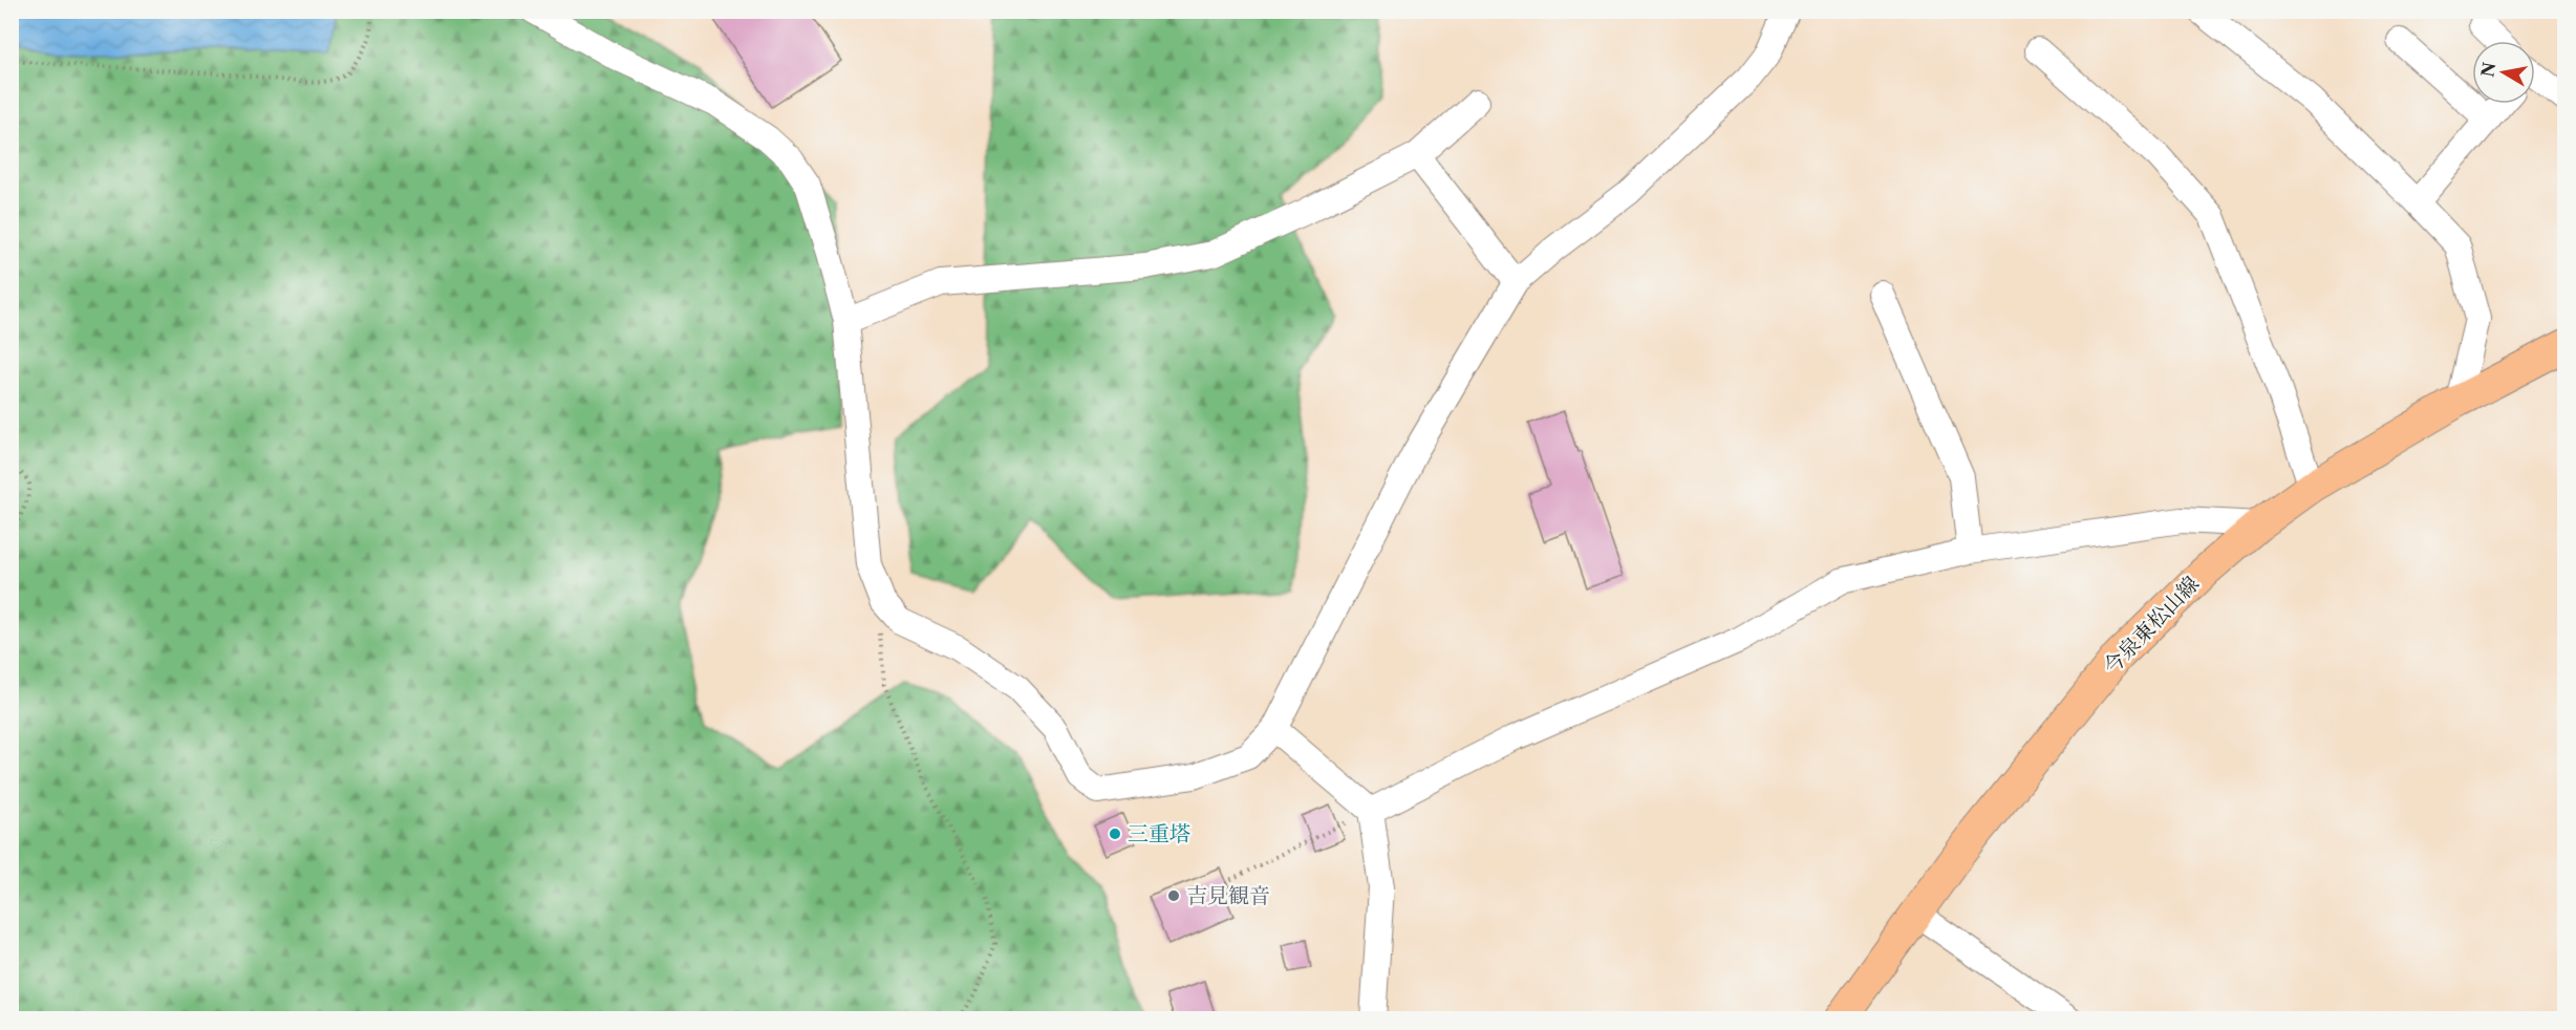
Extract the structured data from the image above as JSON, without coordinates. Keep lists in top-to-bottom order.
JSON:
{
  "streets": {
    "main road": ["今泉東松山線"]
  },
  "places": ["三重塔", "吉見観音"],
  "north": "left"
}
